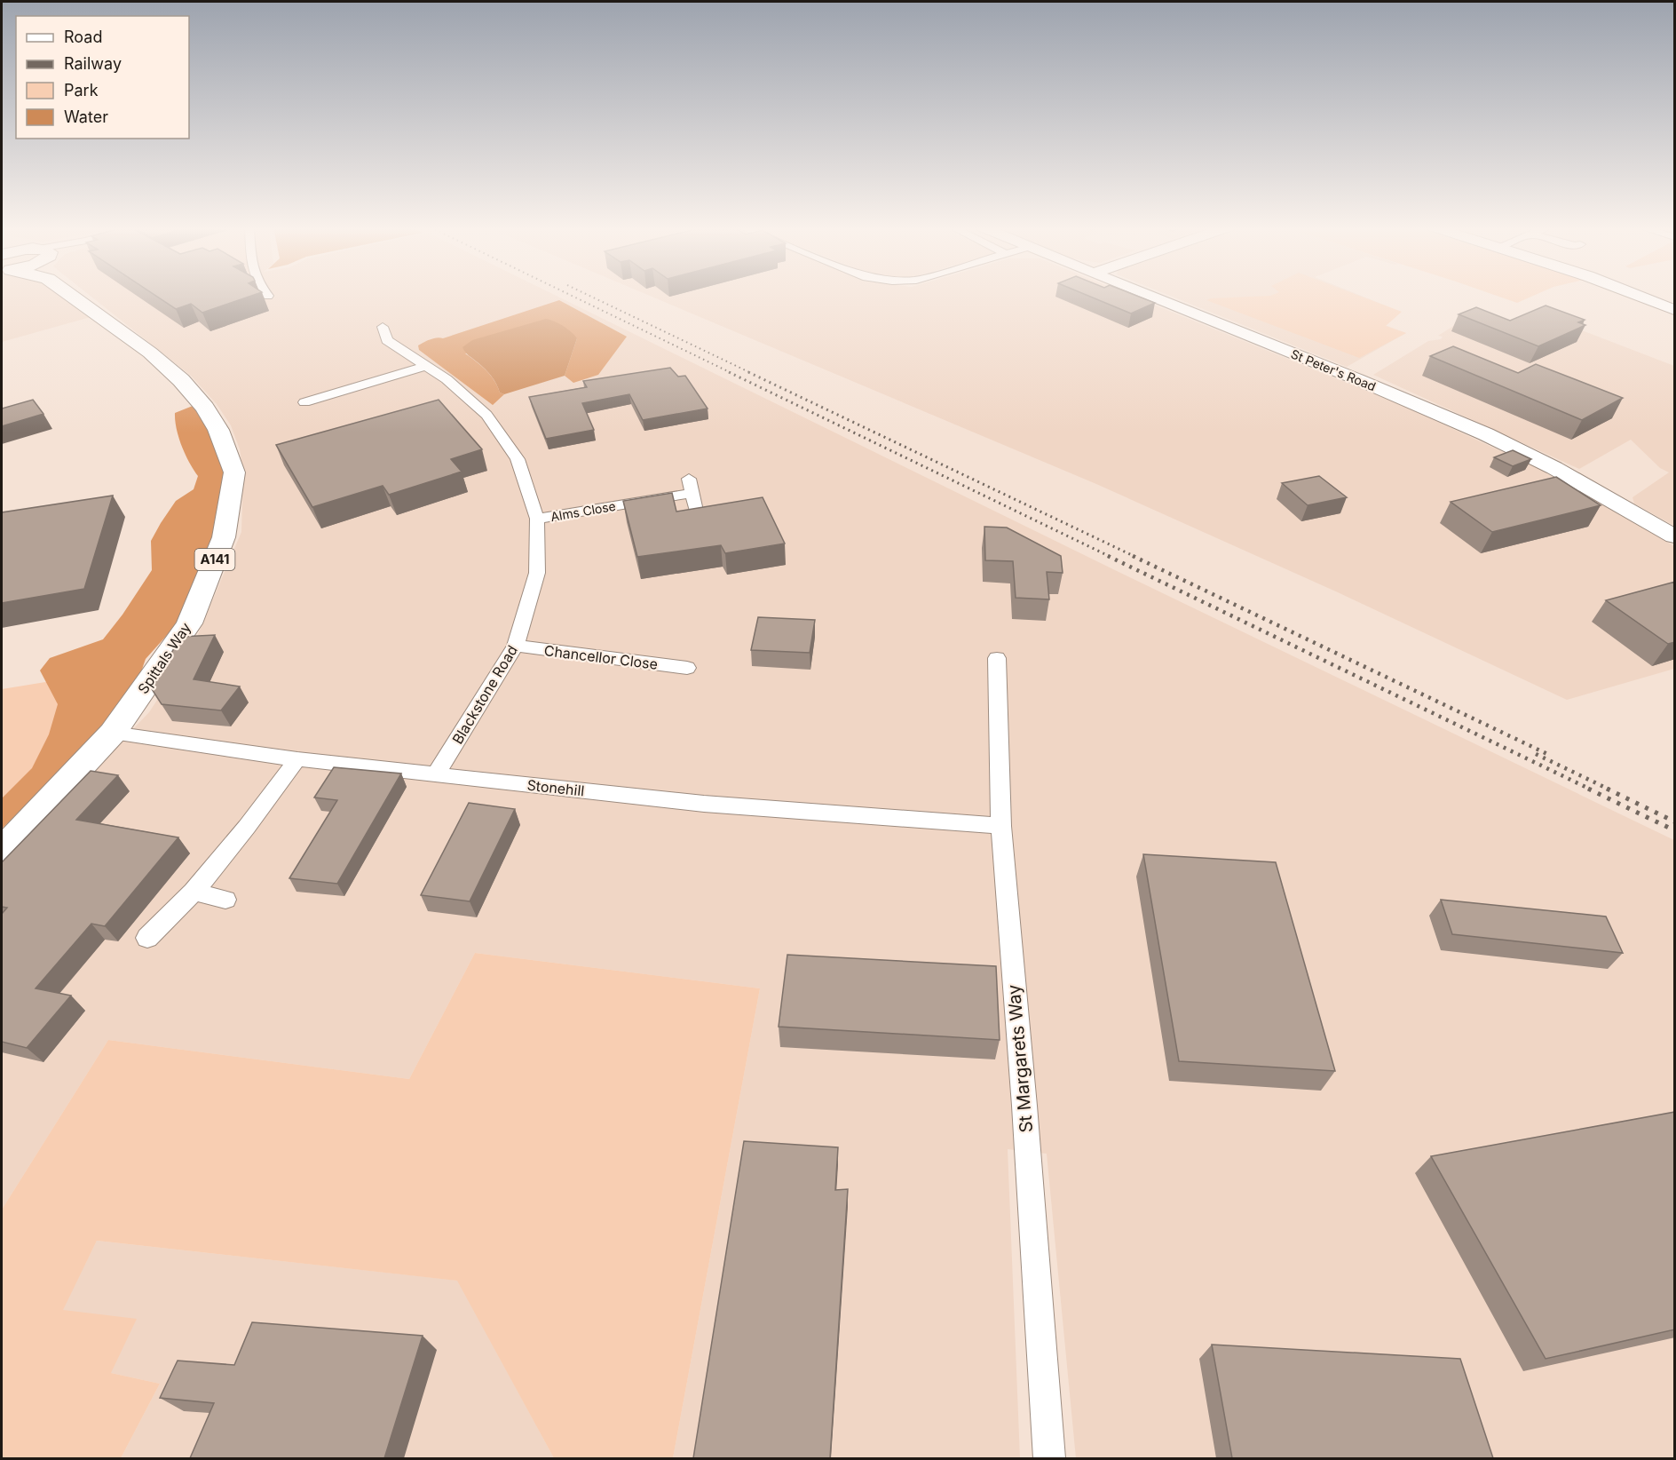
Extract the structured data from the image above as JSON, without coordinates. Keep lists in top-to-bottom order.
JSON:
{
  "streets": {
    "highway": ["A141", "Spittals Way"],
    "street": [
      "St Peter's Road",
      "Alms Close",
      "Chancellor Close",
      "Blackstone Road",
      "Stonehill",
      "St Margarets Way"
    ]
  },
  "crossings": [
    ["Alms Close", "Blackstone Road"],
    ["Chancellor Close", "Blackstone Road"],
    ["Spittals Way", "Stonehill"],
    ["Blackstone Road", "Stonehill"],
    ["Stonehill", "St Margarets Way"]
  ],
  "legend": [
    "Road",
    "Railway",
    "Park",
    "Water"
  ]
}
